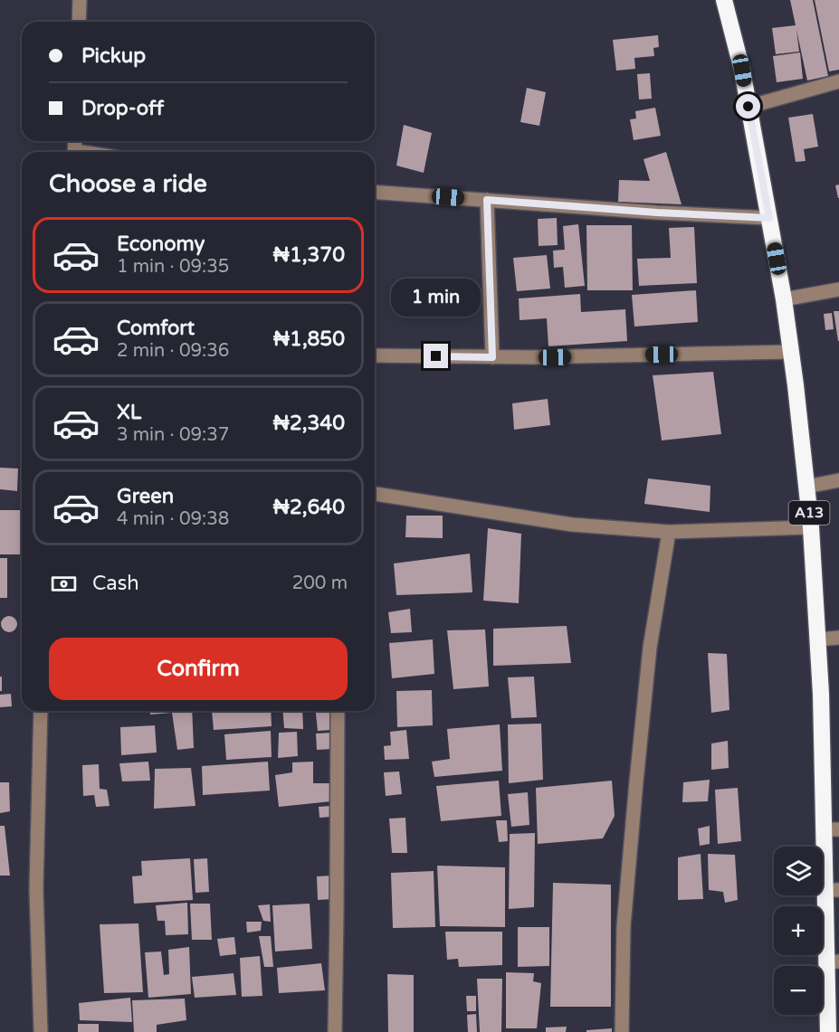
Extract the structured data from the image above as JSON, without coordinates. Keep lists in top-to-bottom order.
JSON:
{
  "streets": {
    "highway": ["A13"]
  },
  "page": {
    "banner": ["Pickup", "Drop-off"],
    "heading": "Choose a ride",
    "list": [
      {
        "name": "Economy",
        "note": "1 min · 09:35",
        "value": "₦1,370"
      },
      {
        "name": "Comfort",
        "note": "2 min · 09:36",
        "value": "₦1,850"
      },
      {
        "name": "XL",
        "note": "3 min · 09:37",
        "value": "₦2,340"
      },
      {
        "name": "Green",
        "note": "4 min · 09:38",
        "value": "₦2,640"
      }
    ],
    "bubble": "1 min",
    "pay": ["Cash", "200 m"],
    "buttons": "Confirm",
    "map_buttons": ["+", "−"]
  }
}
